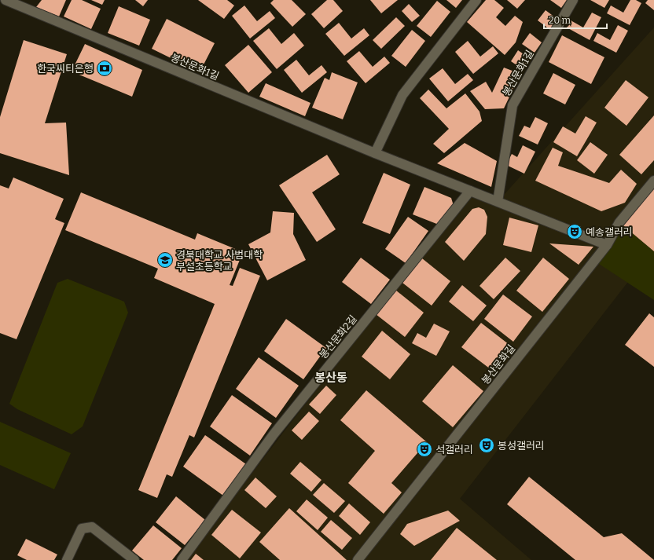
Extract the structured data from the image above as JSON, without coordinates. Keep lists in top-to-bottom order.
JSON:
{
  "streets": {
    "street": ["봉산문화1길", "봉산문화2길", "봉산문화길"]
  },
  "crossings": [
    ["봉산문화1길", "봉산문화2길"],
    ["봉산문화1길", "봉산문화길"]
  ],
  "districts": ["봉산동"],
  "places": {
    "bank": ["한국씨티은행"],
    "theatre": ["예송갤러리", "봉성갤러리", "석갤러리"],
    "school or university": ["경북대학교 사범대학 부설초등학교"]
  },
  "scale_bar": "20 m"
}
